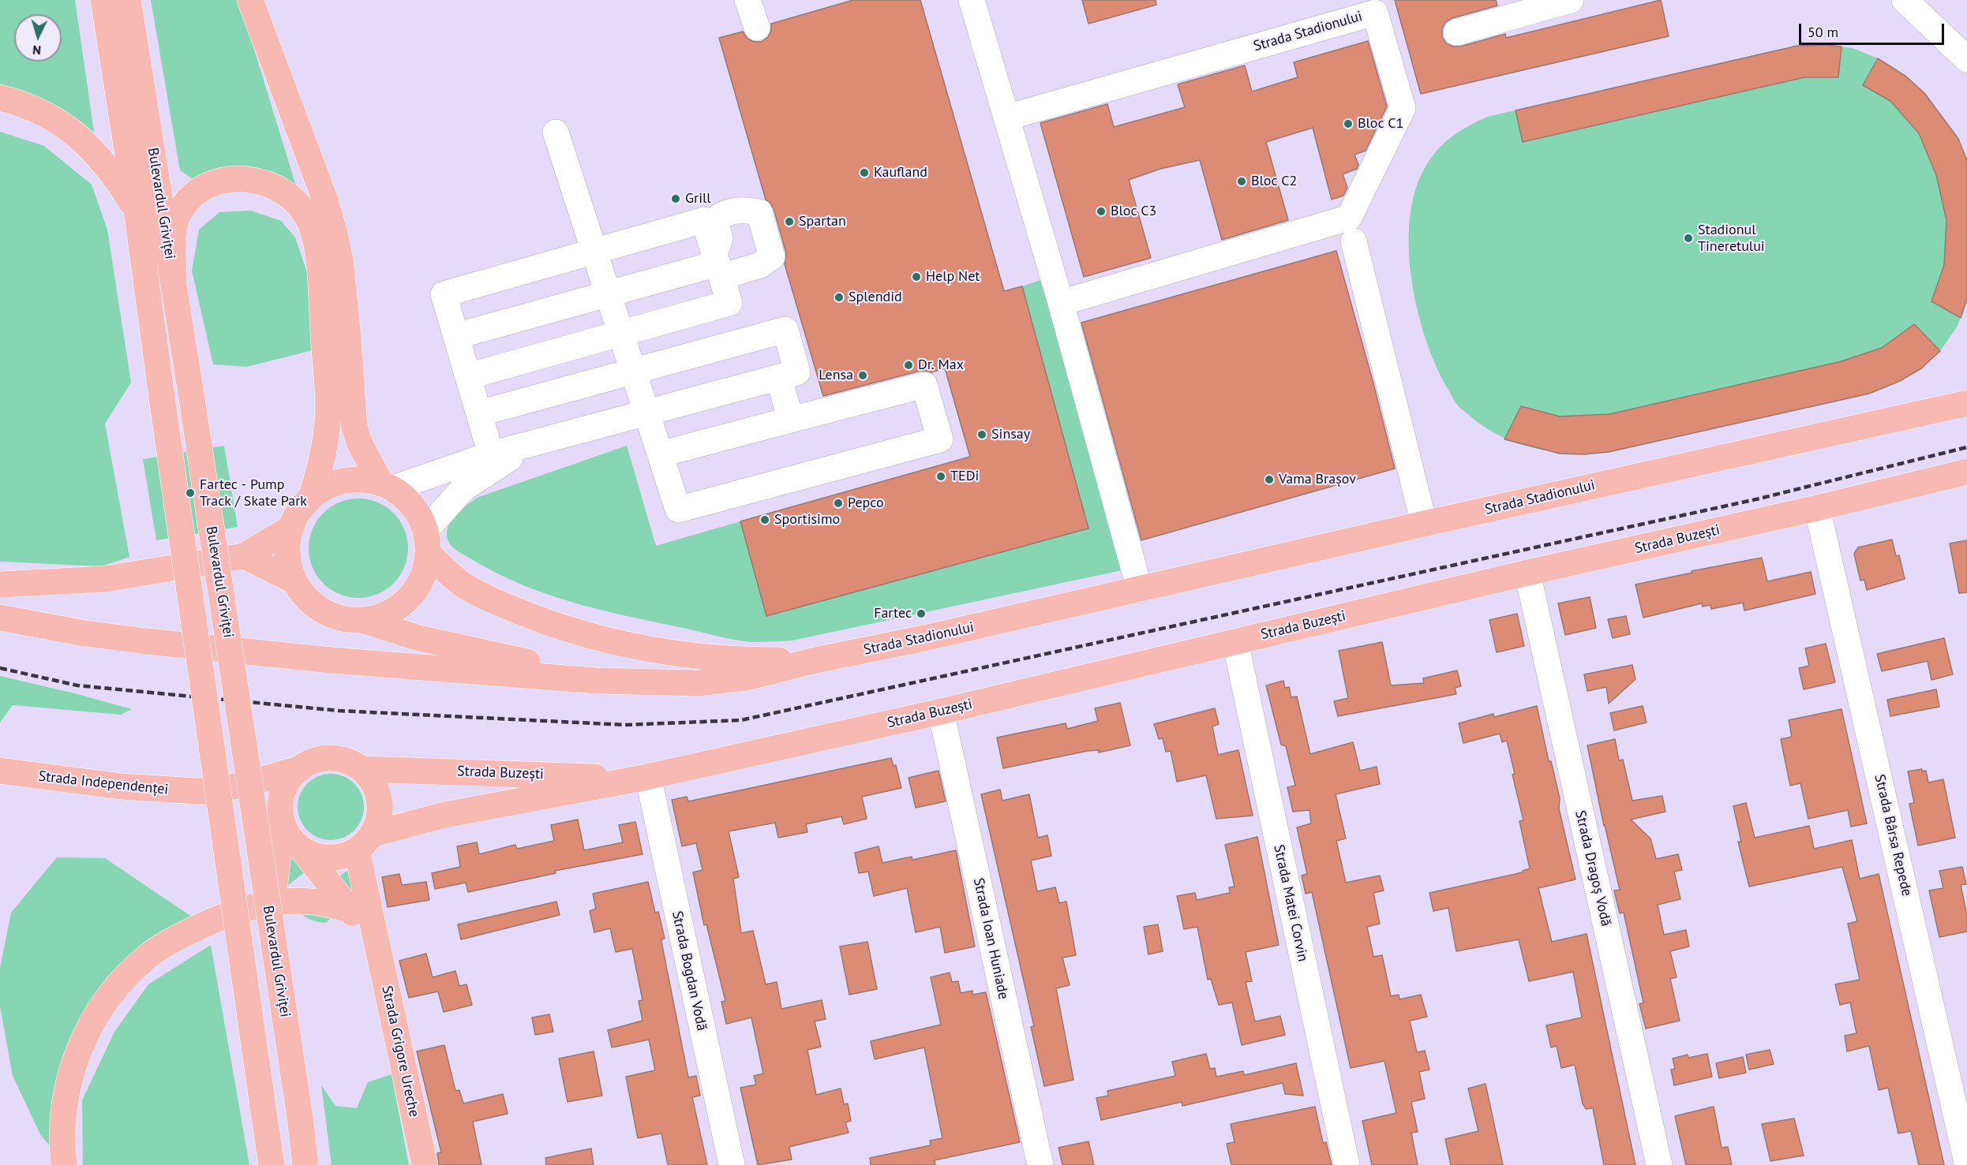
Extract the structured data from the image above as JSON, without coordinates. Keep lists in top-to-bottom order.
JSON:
{
  "streets": {
    "main road": [
      "Strada Stadionului",
      "Bulevardul Griviței",
      "Strada Buzești",
      "Strada Independenței",
      "Strada Grigore Ureche"
    ],
    "street": [
      "Strada Bârsa Repede",
      "Strada Dragoș Vodă",
      "Strada Matei Corvin",
      "Strada Ioan Huniade",
      "Strada Bogdan Vodă"
    ]
  },
  "crossings": [
    ["Strada Buzești", "Strada Independenței"],
    ["Strada Buzești", "Strada Bârsa Repede"],
    ["Strada Buzești", "Strada Dragoș Vodă"],
    ["Strada Buzești", "Strada Matei Corvin"],
    ["Strada Buzești", "Strada Ioan Huniade"],
    ["Strada Buzești", "Strada Bogdan Vodă"],
    ["Strada Buzești", "Strada Grigore Ureche"],
    ["Strada Independenței", "Strada Grigore Ureche"]
  ],
  "places": [
    "Bloc C1",
    "Kaufland",
    "Bloc C2",
    "Grill",
    "Bloc C3",
    "Spartan",
    "Stadionul Tineretului",
    "Help Net",
    "Splendid",
    "Dr. Max",
    "Lensa",
    "Sinsay",
    "TEDi",
    "Vama Brașov",
    "Fartec - Pump Track / Skate Park",
    "Pepco",
    "Sportisimo",
    "Fartec"
  ],
  "scale_bar": "50 m",
  "north": "bottom"
}
